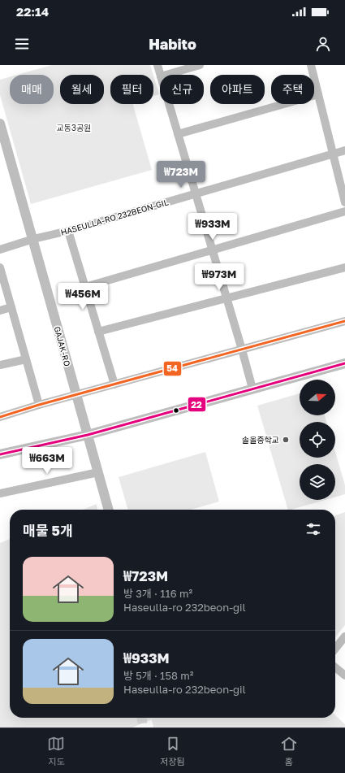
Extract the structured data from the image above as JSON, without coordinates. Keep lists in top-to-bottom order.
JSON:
{
  "streets": {
    "street": ["HASEULLA-RO 232BEON-GIL", "GAJAK-RO"]
  },
  "crossings": [
    ["HASEULLA-RO 232BEON-GIL", "GAJAK-RO"]
  ],
  "parks": ["교동3공원"],
  "places": ["솔올중학교"],
  "lines": ["transit line 54", "transit line 22"],
  "north": "right",
  "page": {
    "status": "22:14",
    "header": "Habito",
    "chip": [
      "매매",
      "월세",
      "필터",
      "신규",
      "아파트",
      "주택"
    ],
    "price": [
      "₩723M",
      "₩933M",
      "₩973M",
      "₩456M",
      "₩663M"
    ],
    "heading": "매물 5개",
    "list": [
      {
        "name": "₩723M",
        "note": "방 3개 · 116 m² · Haseulla-ro 232beon-gil"
      },
      {
        "name": "₩933M",
        "note": "방 5개 · 158 m² · Haseulla-ro 232beon-gil"
      }
    ],
    "tabs": ["지도", "저장됨", "홈"]
  }
}
